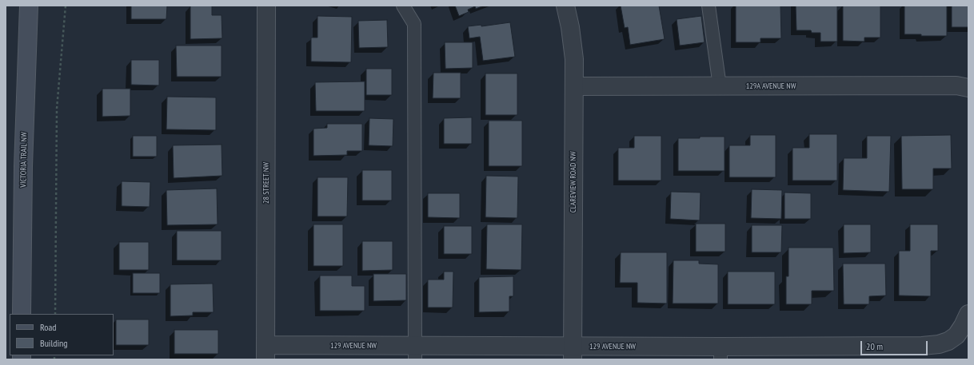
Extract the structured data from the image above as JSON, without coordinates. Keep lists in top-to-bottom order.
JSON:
{
  "streets": {
    "main road": ["VICTORIA TRAIL NW"],
    "street": [
      "129A AVENUE NW",
      "CLAREVIEW ROAD NW",
      "28 STREET NW",
      "129 AVENUE NW"
    ]
  },
  "crossings": [
    ["129A AVENUE NW", "CLAREVIEW ROAD NW"],
    ["CLAREVIEW ROAD NW", "129 AVENUE NW"],
    ["28 STREET NW", "129 AVENUE NW"]
  ],
  "legend": ["Road", "Building"],
  "scale_bar": "20 m"
}
